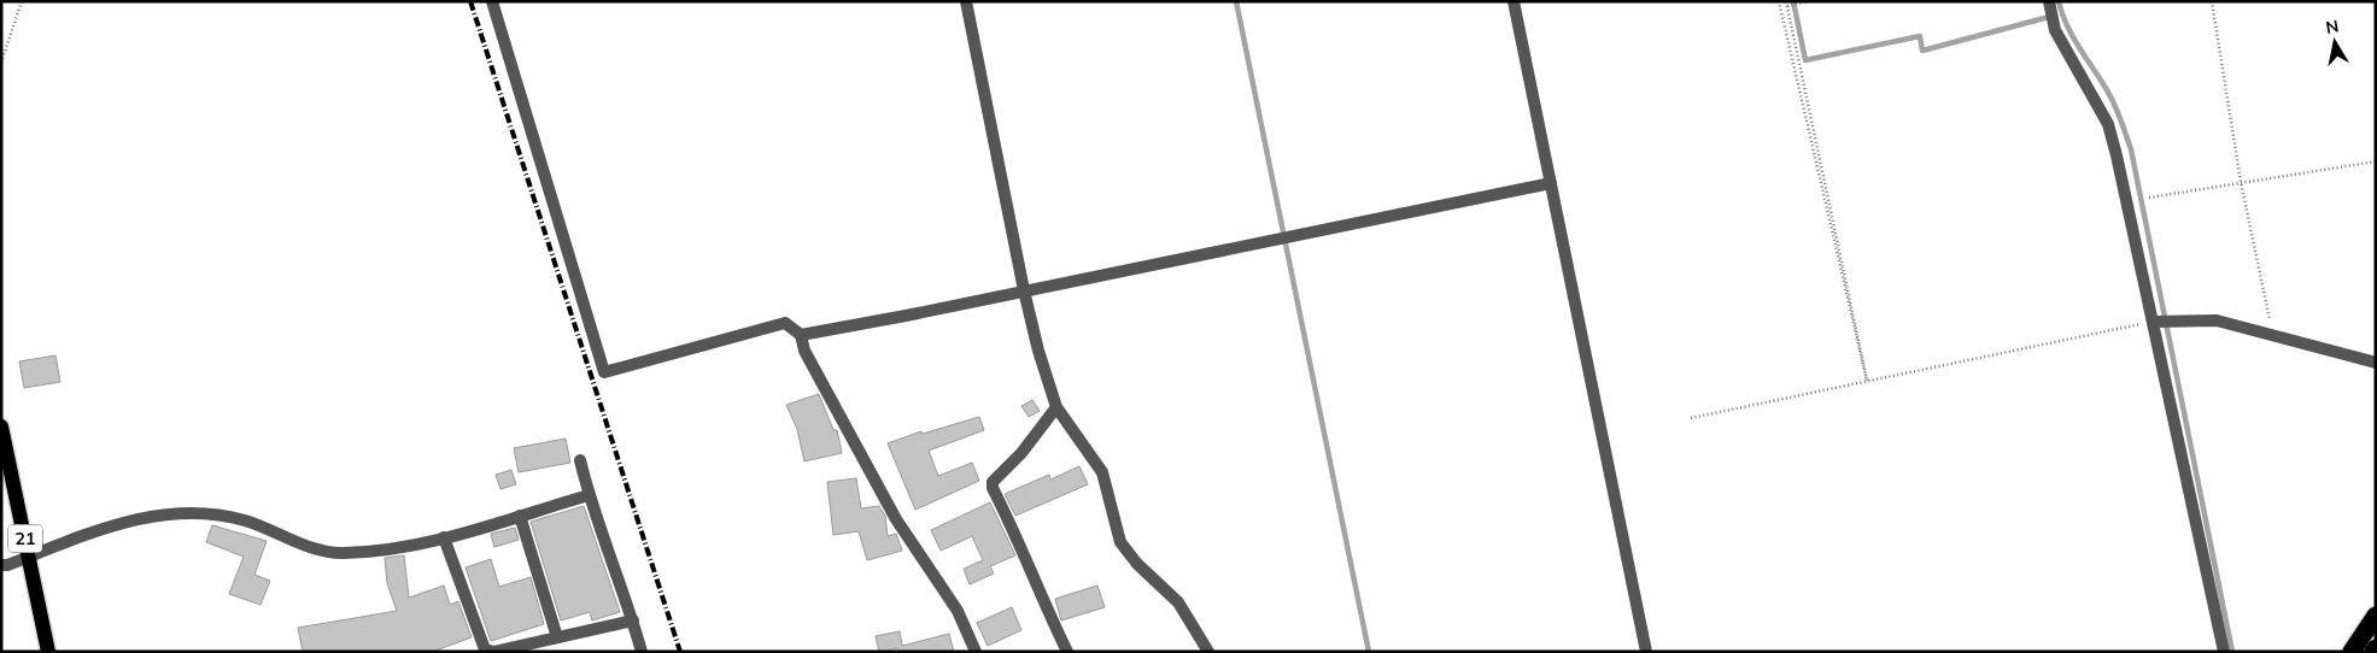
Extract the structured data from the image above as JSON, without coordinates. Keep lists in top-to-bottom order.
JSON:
{
  "streets": {
    "main road": ["21"]
  },
  "north": "top"
}
